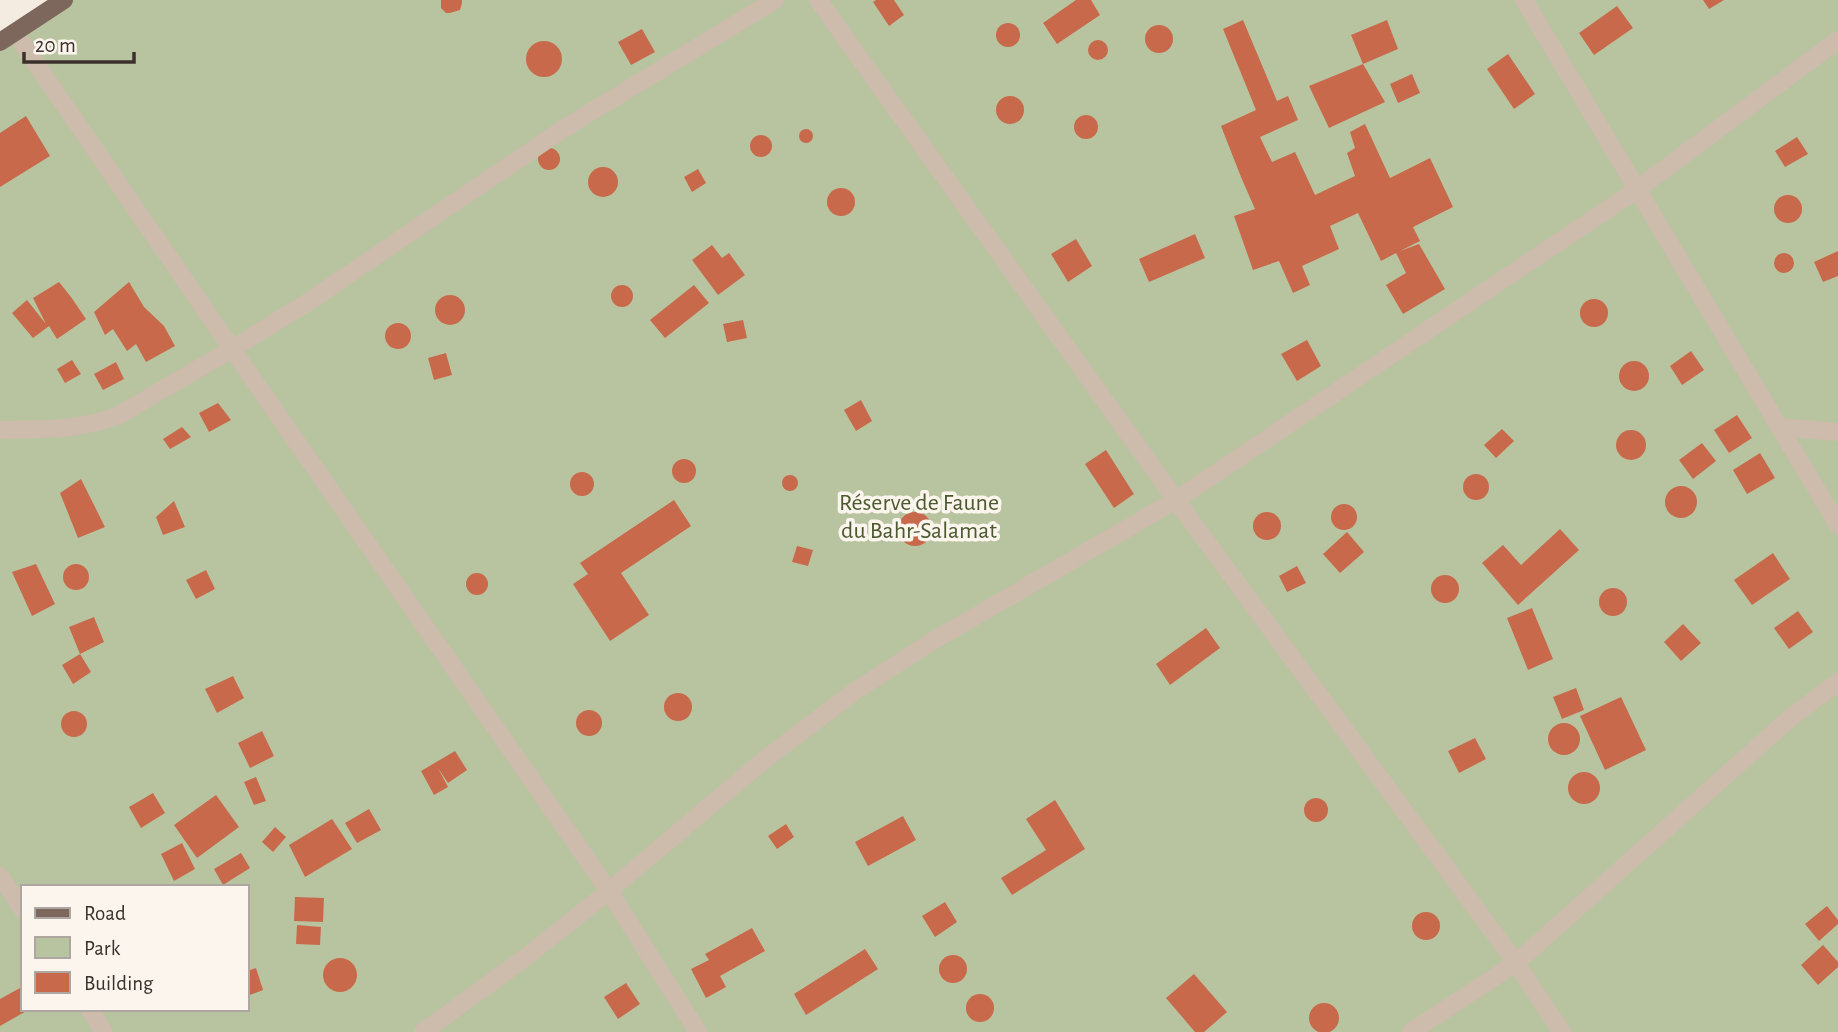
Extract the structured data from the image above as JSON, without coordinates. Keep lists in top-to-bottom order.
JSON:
{
  "parks": ["Réserve de Faune du Bahr-Salamat"],
  "legend": ["Road", "Park", "Building"],
  "scale_bar": "20 m"
}
